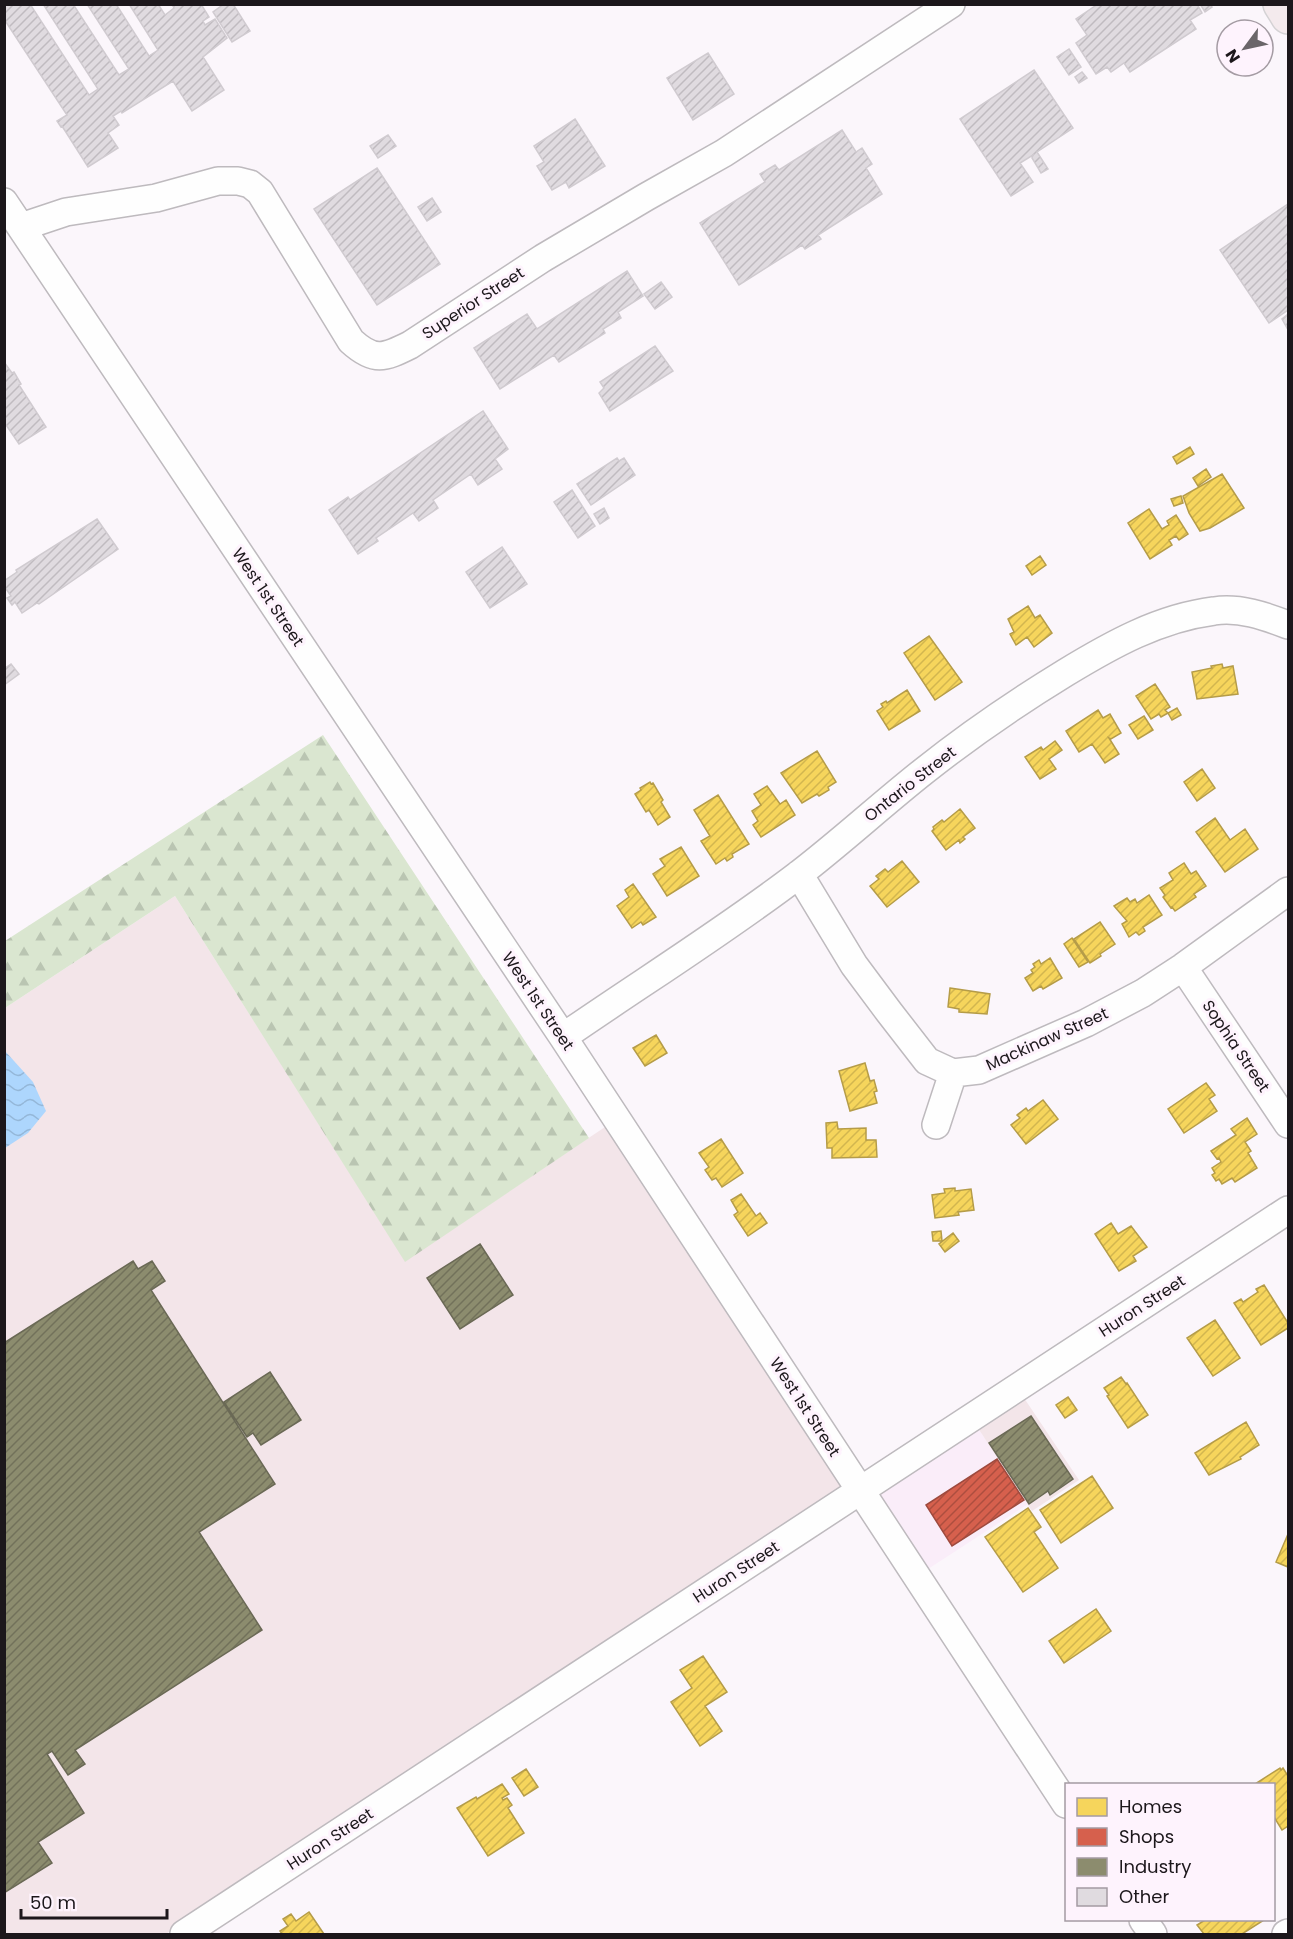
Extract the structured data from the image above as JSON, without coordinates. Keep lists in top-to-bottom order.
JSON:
{
  "streets": {
    "street": [
      "Superior Street",
      "West 1st Street",
      "Ontario Street",
      "Mackinaw Street",
      "Sophia Street",
      "Huron Street"
    ]
  },
  "crossings": [
    ["Superior Street", "West 1st Street"],
    ["West 1st Street", "Ontario Street"],
    ["West 1st Street", "Huron Street"],
    ["Mackinaw Street", "Sophia Street"]
  ],
  "legend": [
    "Homes",
    "Shops",
    "Industry",
    "Other"
  ],
  "scale_bar": "50 m",
  "north": "bottom left"
}
